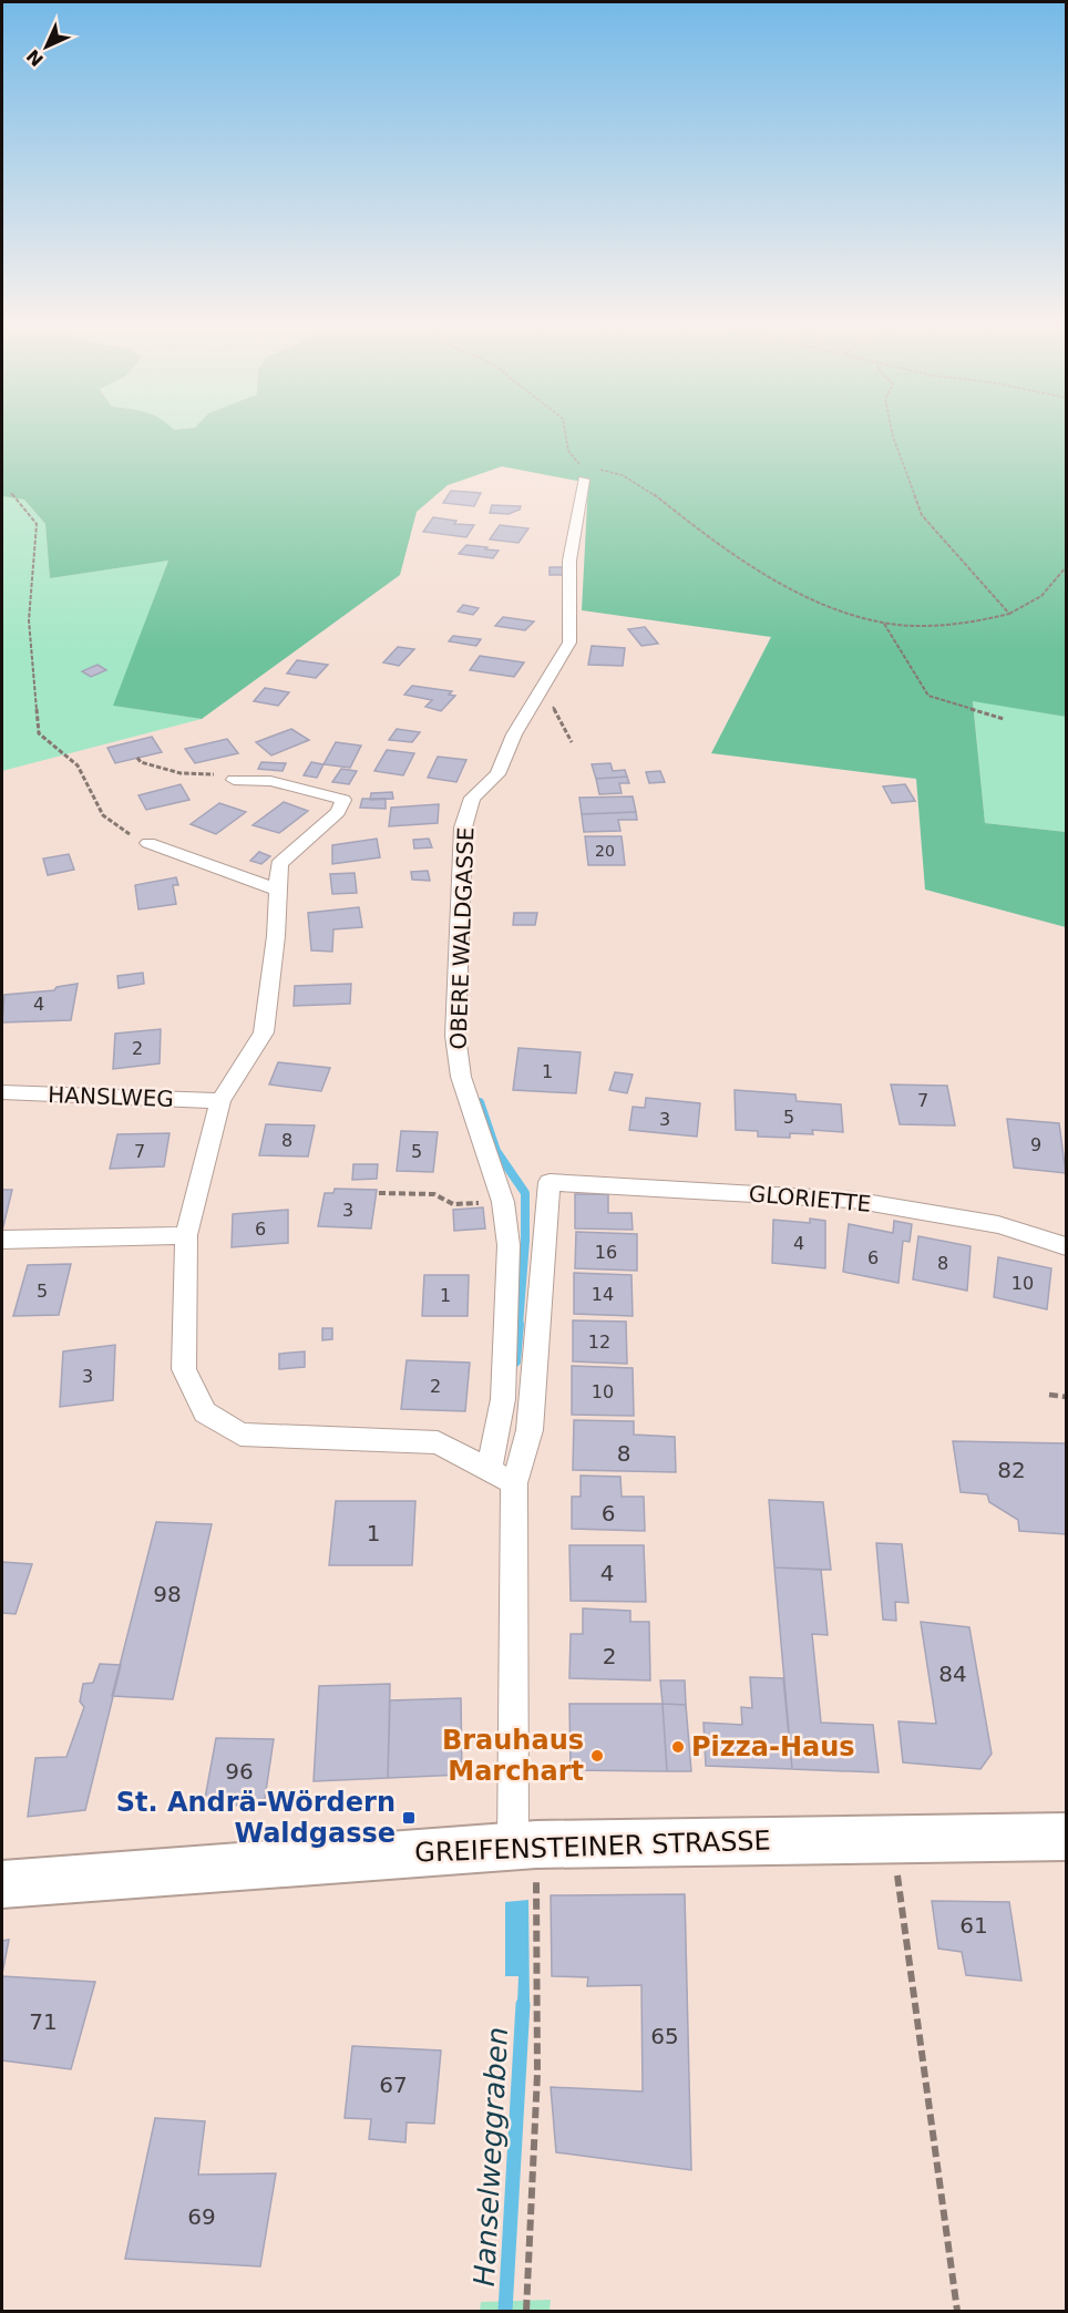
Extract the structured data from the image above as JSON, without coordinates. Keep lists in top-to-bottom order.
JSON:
{
  "streets": {
    "main road": ["GREIFENSTEINER STRASSE"],
    "street": ["OBERE WALDGASSE", "HANSLWEG", "GLORIETTE"]
  },
  "water": ["Hanselweggraben"],
  "places": {
    "other": ["Pizza-Haus", "Brauhaus Marchart"],
    "transit": ["St. Andrä-Wördern Waldgasse"]
  },
  "house_numbers": [
    "20",
    "4",
    "2",
    "1",
    "7",
    "5",
    "3",
    "8",
    "9",
    "7",
    "5",
    "3",
    "6",
    "4",
    "16",
    "6",
    "8",
    "10",
    "5",
    "14",
    "1",
    "12",
    "3",
    "2",
    "10",
    "8",
    "82",
    "6",
    "1",
    "4",
    "98",
    "2",
    "84",
    "96",
    "61",
    "71",
    "65",
    "67",
    "69"
  ],
  "north": "bottom left"
}
